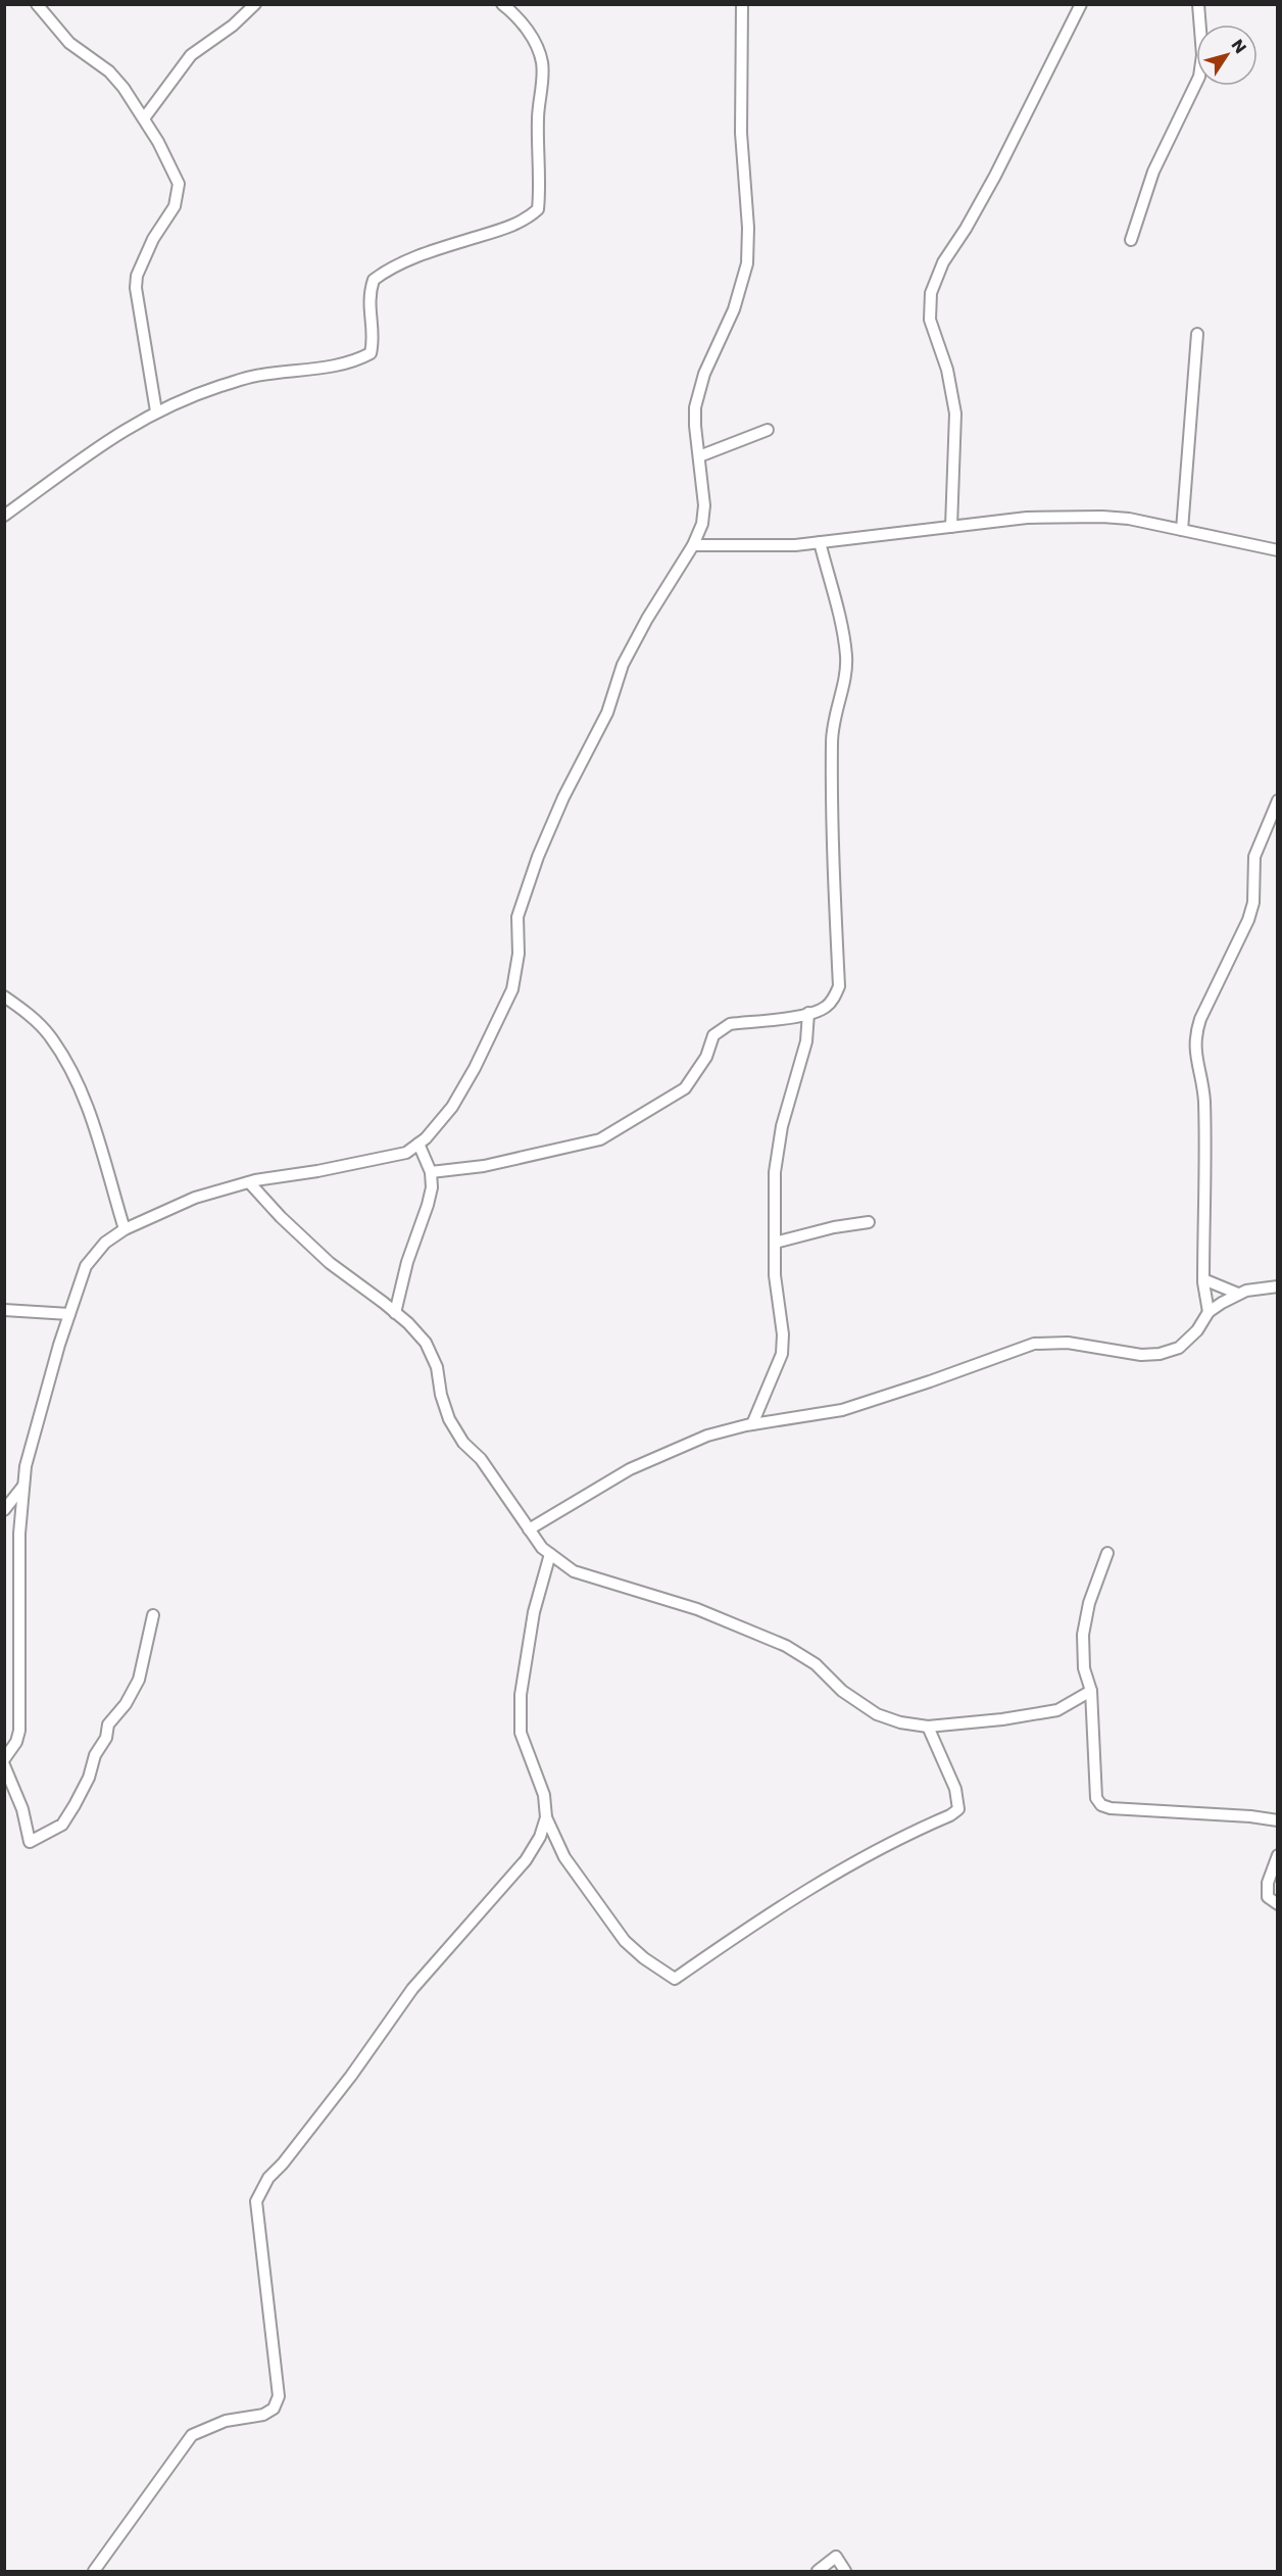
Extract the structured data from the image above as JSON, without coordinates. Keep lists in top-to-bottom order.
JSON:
{
  "north": "top right"
}
